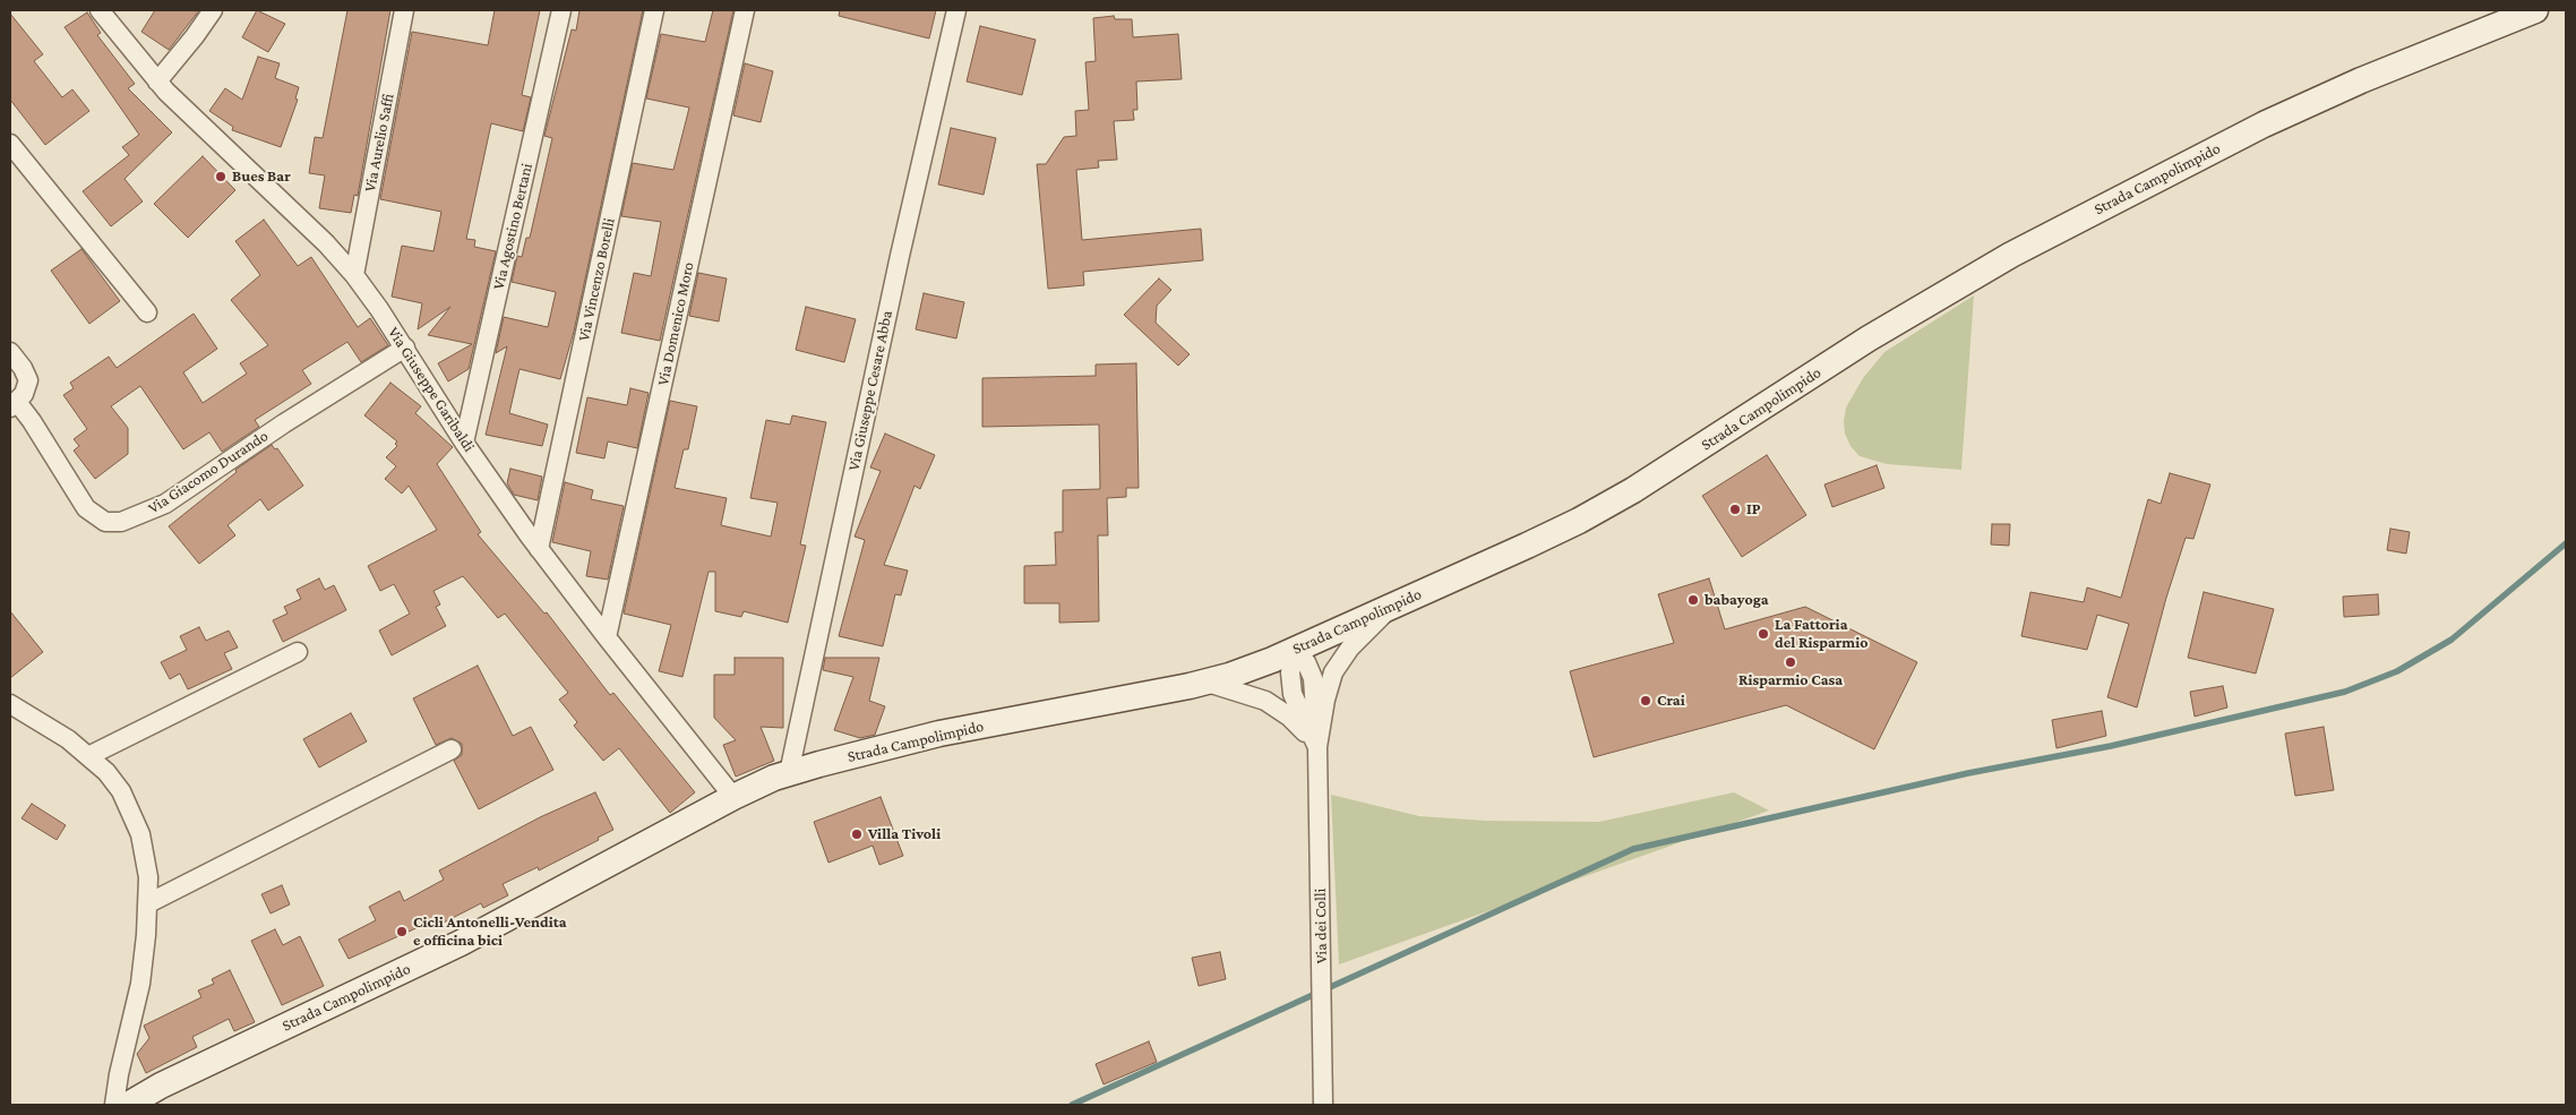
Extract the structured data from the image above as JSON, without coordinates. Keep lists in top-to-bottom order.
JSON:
{
  "streets": {
    "street": [
      "Via Aurelio Saffi",
      "Strada Campolimpido",
      "Via Agostino Bertani",
      "Via Vincenzo Borelli",
      "Via Domenico Moro",
      "Via Giuseppe Garibaldi",
      "Via Giuseppe Cesare Abba",
      "Via Giacomo Durando",
      "Via dei Colli"
    ]
  },
  "crossings": [
    ["Via Aurelio Saffi", "Via Giuseppe Garibaldi"],
    ["Strada Campolimpido", "Via Giuseppe Garibaldi"],
    ["Strada Campolimpido", "Via Giuseppe Cesare Abba"],
    ["Strada Campolimpido", "Via dei Colli"],
    ["Via Agostino Bertani", "Via Giuseppe Garibaldi"],
    ["Via Vincenzo Borelli", "Via Giuseppe Garibaldi"],
    ["Via Domenico Moro", "Via Giuseppe Garibaldi"],
    ["Via Giuseppe Garibaldi", "Via Giacomo Durando"]
  ],
  "places": [
    "Bues Bar",
    "IP",
    "babayoga",
    "La Fattoria del Risparmio",
    "Risparmio Casa",
    "Crai",
    "Villa Tivoli",
    "Cicli Antonelli-Vendita e officina bici"
  ]
}
